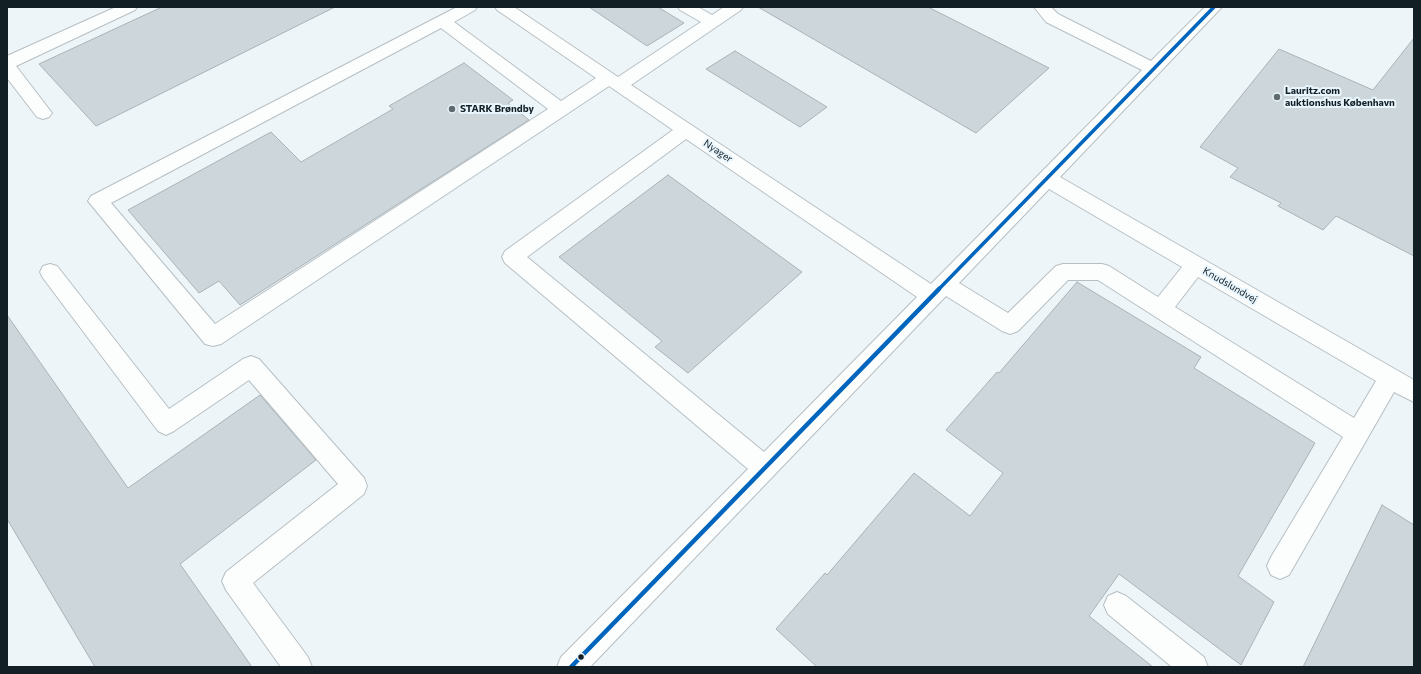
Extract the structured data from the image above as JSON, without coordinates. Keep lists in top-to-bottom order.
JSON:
{
  "streets": {
    "street": ["Nyager", "Knudslundvej"]
  },
  "places": ["Lauritz.com auktionshus København", "STARK Brøndby"]
}
